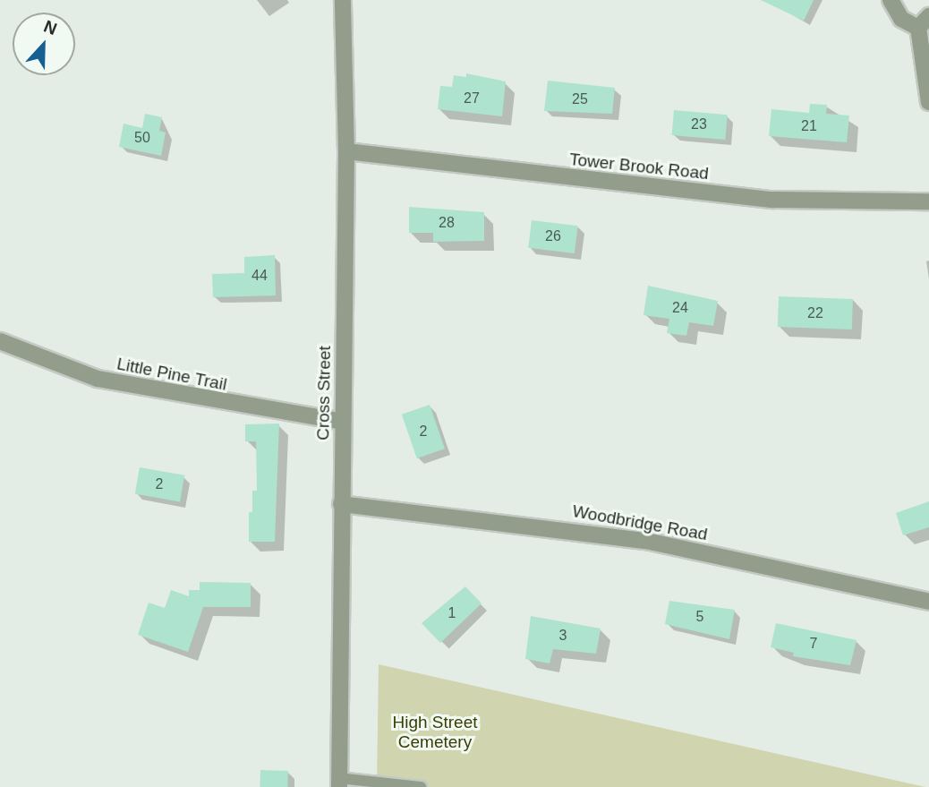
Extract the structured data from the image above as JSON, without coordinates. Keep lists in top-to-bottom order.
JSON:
{
  "streets": {
    "street": [
      "Tower Brook Road",
      "Little Pine Trail",
      "Cross Street",
      "Woodbridge Road"
    ]
  },
  "crossings": [
    ["Tower Brook Road", "Cross Street"],
    ["Little Pine Trail", "Cross Street"],
    ["Cross Street", "Woodbridge Road"]
  ],
  "parks": ["High Street Cemetery"],
  "house_numbers": [
    "27",
    "25",
    "23",
    "21",
    "50",
    "28",
    "26",
    "44",
    "24",
    "22",
    "2",
    "2",
    "1",
    "5",
    "3",
    "7"
  ],
  "north": "top"
}
